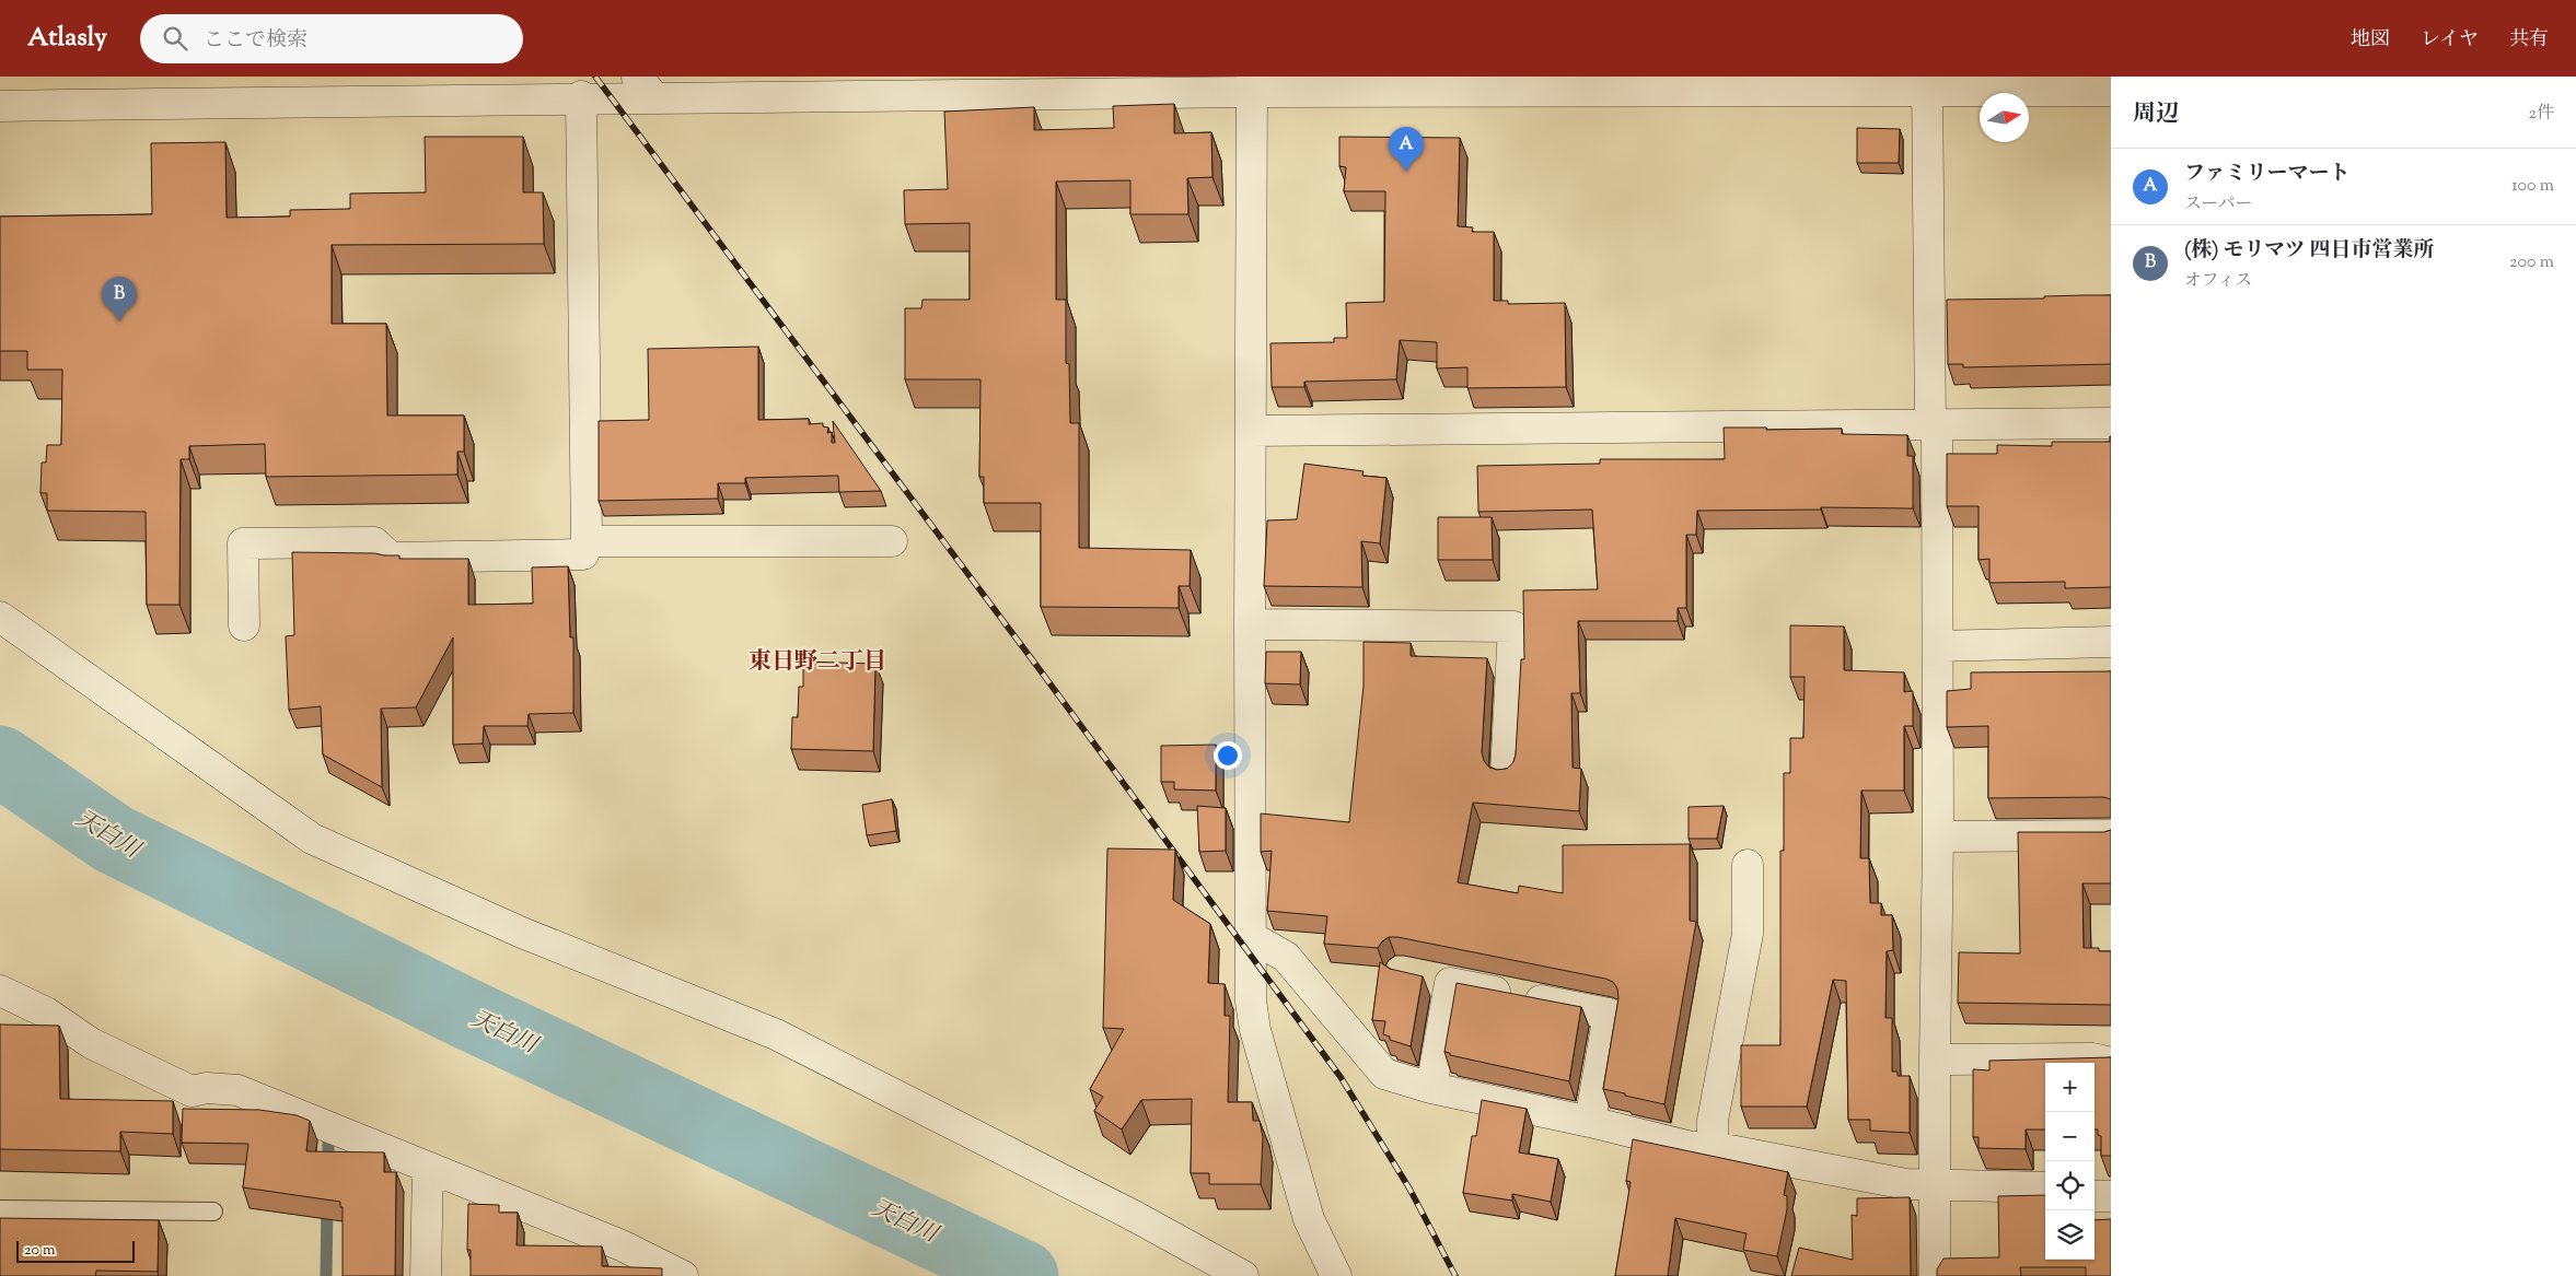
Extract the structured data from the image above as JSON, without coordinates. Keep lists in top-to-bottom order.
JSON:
{
  "districts": ["東日野二丁目"],
  "water": ["天白川"],
  "scale_bar": "20 m",
  "north": "right",
  "page": {
    "header": "Atlasly",
    "search": "ここで検索",
    "nav": ["地図", "レイヤ", "共有"],
    "heading": ["周辺", "2件"],
    "pins": ["A", "B"],
    "list": [
      {
        "mark": "A",
        "name": "ファミリーマート",
        "note": "スーパー",
        "value": "100 m"
      },
      {
        "mark": "B",
        "name": "(株) モリマツ 四日市営業所",
        "note": "オフィス",
        "value": "200 m"
      }
    ],
    "map_buttons": ["+", "−"],
    "scale": "20 m"
  }
}
